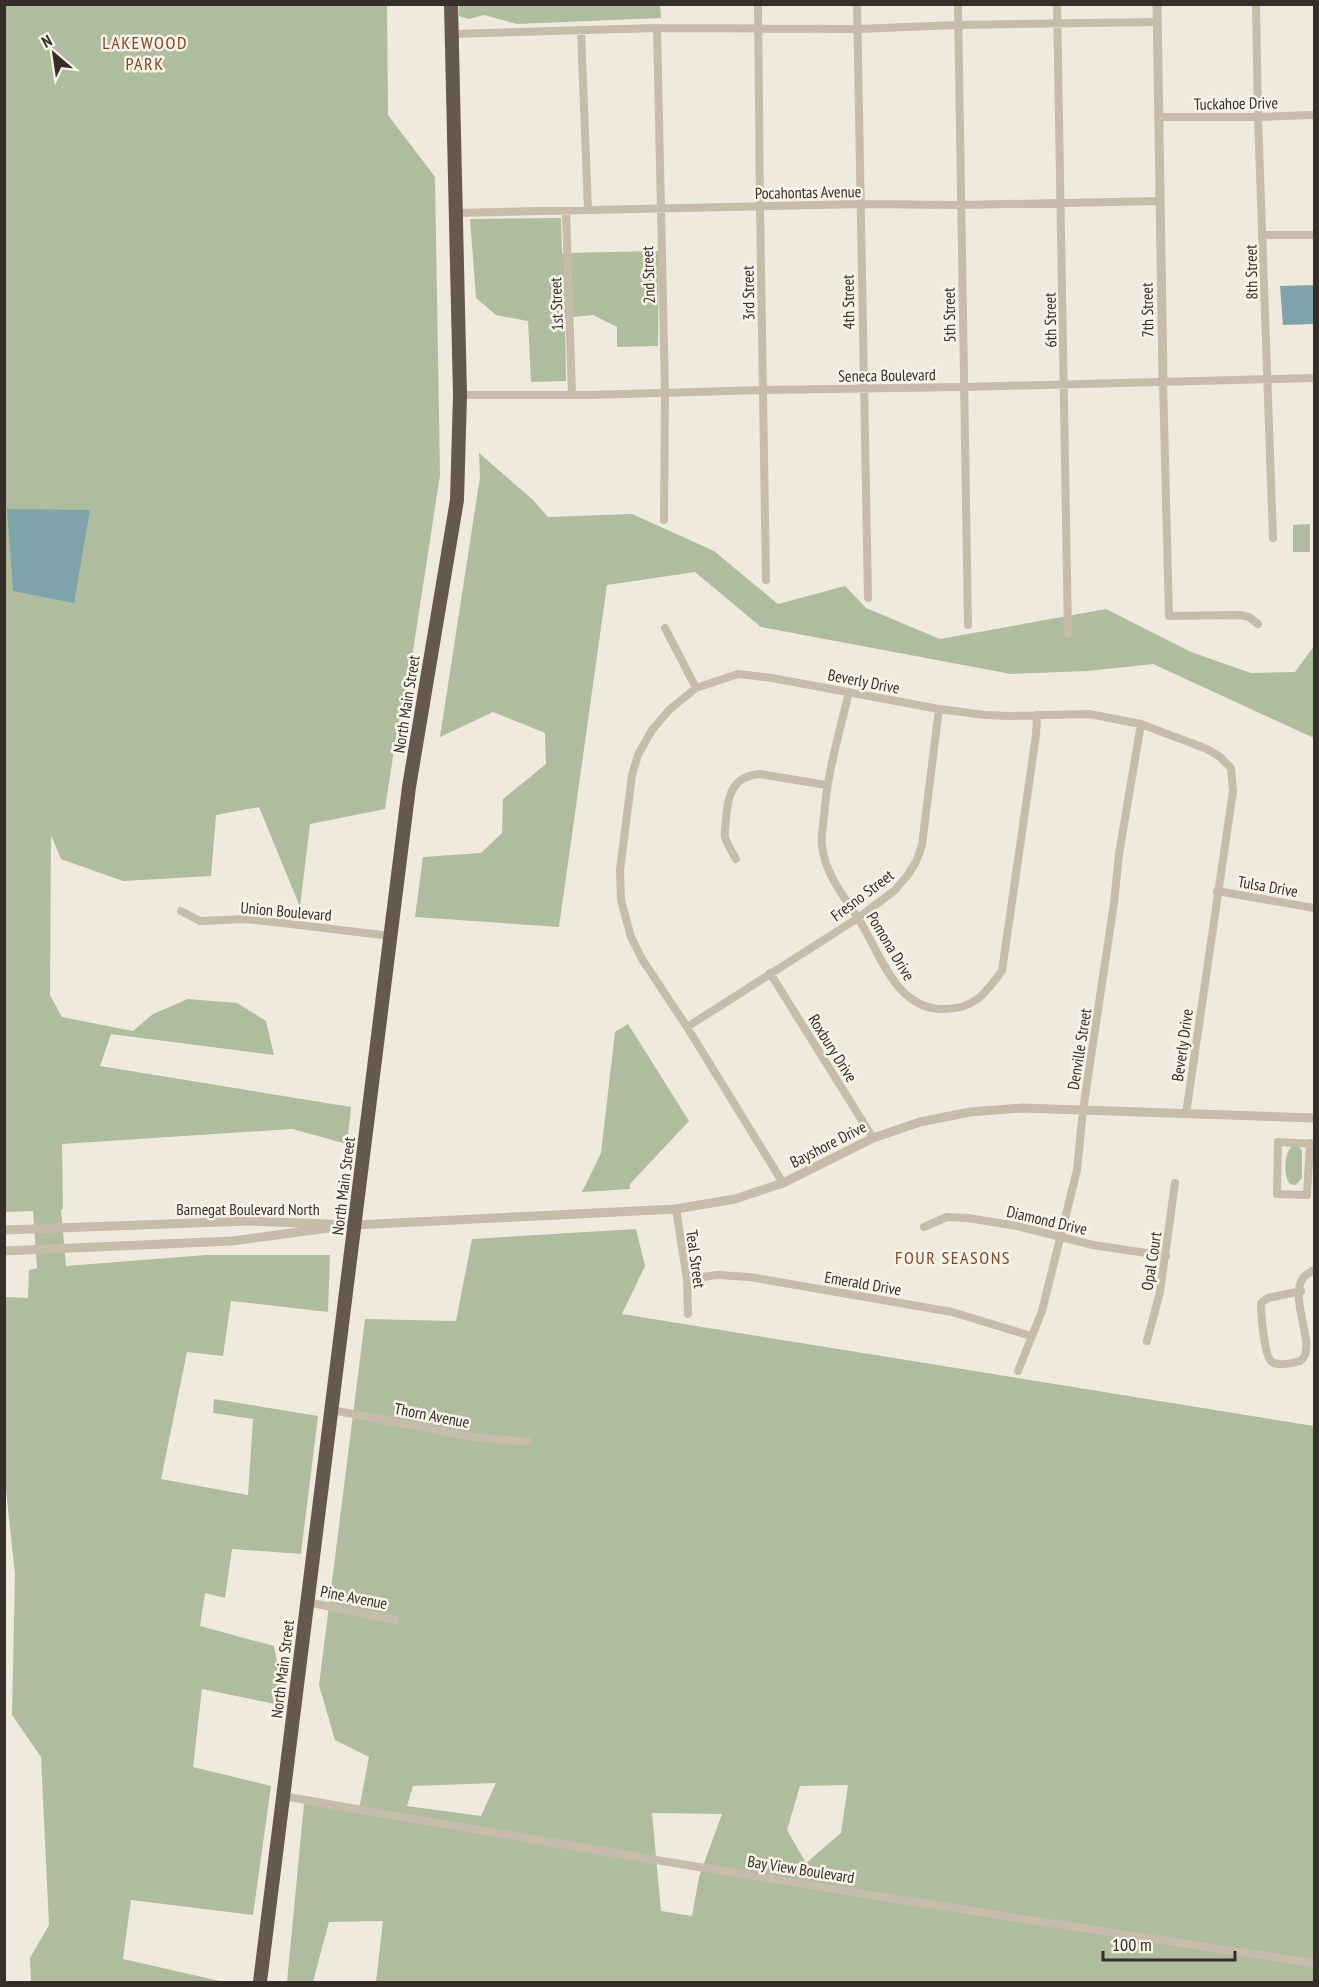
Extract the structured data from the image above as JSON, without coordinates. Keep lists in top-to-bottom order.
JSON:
{
  "streets": {
    "highway": ["North Main Street"],
    "street": [
      "Tuckahoe Drive",
      "Pocahontas Avenue",
      "8th Street",
      "2nd Street",
      "3rd Street",
      "4th Street",
      "1st Street",
      "7th Street",
      "5th Street",
      "6th Street",
      "Seneca Boulevard",
      "Beverly Drive",
      "Tulsa Drive",
      "Fresno Street",
      "Union Boulevard",
      "Pomona Drive",
      "Roxbury Drive",
      "Denville Street",
      "Bayshore Drive",
      "Barnegat Boulevard North",
      "Diamond Drive",
      "Teal Street",
      "Opal Court",
      "Emerald Drive",
      "Thorn Avenue",
      "Pine Avenue",
      "Bay View Boulevard"
    ]
  },
  "crossings": [
    ["Tuckahoe Drive", "8th Street"],
    ["Tuckahoe Drive", "7th Street"],
    ["Pocahontas Avenue", "2nd Street"],
    ["Pocahontas Avenue", "3rd Street"],
    ["Pocahontas Avenue", "4th Street"],
    ["Pocahontas Avenue", "1st Street"],
    ["Pocahontas Avenue", "7th Street"],
    ["Pocahontas Avenue", "5th Street"],
    ["Pocahontas Avenue", "6th Street"],
    ["Pocahontas Avenue", "North Main Street"],
    ["8th Street", "Seneca Boulevard"],
    ["2nd Street", "Seneca Boulevard"],
    ["3rd Street", "Seneca Boulevard"],
    ["4th Street", "Seneca Boulevard"],
    ["1st Street", "Seneca Boulevard"],
    ["7th Street", "Seneca Boulevard"],
    ["5th Street", "Seneca Boulevard"],
    ["6th Street", "Seneca Boulevard"],
    ["Seneca Boulevard", "North Main Street"],
    ["Beverly Drive", "Tulsa Drive"],
    ["Beverly Drive", "Fresno Street"],
    ["Beverly Drive", "Pomona Drive"],
    ["Beverly Drive", "Denville Street"],
    ["Beverly Drive", "Bayshore Drive"],
    ["North Main Street", "Union Boulevard"],
    ["North Main Street", "Bayshore Drive"],
    ["North Main Street", "Barnegat Boulevard North"],
    ["North Main Street", "Thorn Avenue"],
    ["North Main Street", "Pine Avenue"],
    ["North Main Street", "Bay View Boulevard"],
    ["Fresno Street", "Pomona Drive"],
    ["Fresno Street", "Roxbury Drive"],
    ["Roxbury Drive", "Bayshore Drive"],
    ["Denville Street", "Bayshore Drive"],
    ["Denville Street", "Diamond Drive"],
    ["Denville Street", "Emerald Drive"],
    ["Bayshore Drive", "Barnegat Boulevard North"],
    ["Bayshore Drive", "Teal Street"],
    ["Diamond Drive", "Opal Court"],
    ["Teal Street", "Emerald Drive"]
  ],
  "districts": ["LAKEWOOD PARK", "FOUR SEASONS"],
  "scale_bar": "100 m",
  "north": "top left"
}
